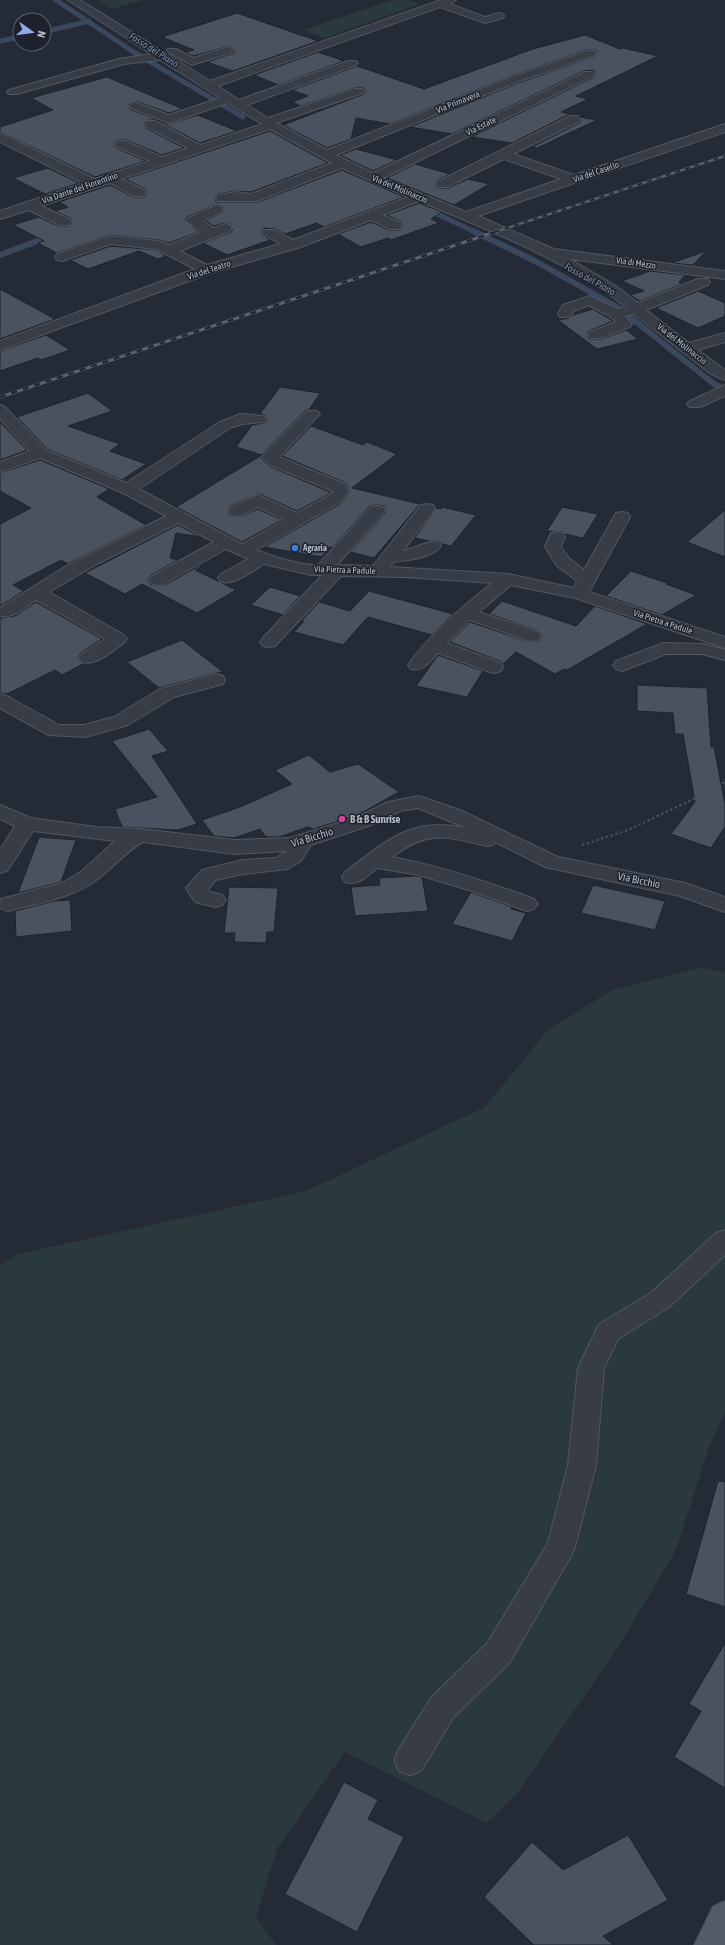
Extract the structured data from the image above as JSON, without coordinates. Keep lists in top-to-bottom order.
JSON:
{
  "streets": {
    "street": [
      "Via Primavera",
      "Via Estate",
      "Via del Casello",
      "Via Dante del Fiorentino",
      "Via del Molinaccio",
      "Via di Mezzo",
      "Via del Teatro",
      "Via Pietra a Padule",
      "Via Bicchio"
    ]
  },
  "crossings": [
    ["Via Primavera", "Via del Molinaccio"],
    ["Via Estate", "Via del Molinaccio"],
    ["Via del Casello", "Via del Molinaccio"],
    ["Via Dante del Fiorentino", "Via del Molinaccio"],
    ["Via del Molinaccio", "Via di Mezzo"],
    ["Via del Molinaccio", "Via del Teatro"]
  ],
  "water": ["Fosso del Piano"],
  "places": ["Agraria", "B & B Sunrise"],
  "north": "right"
}
